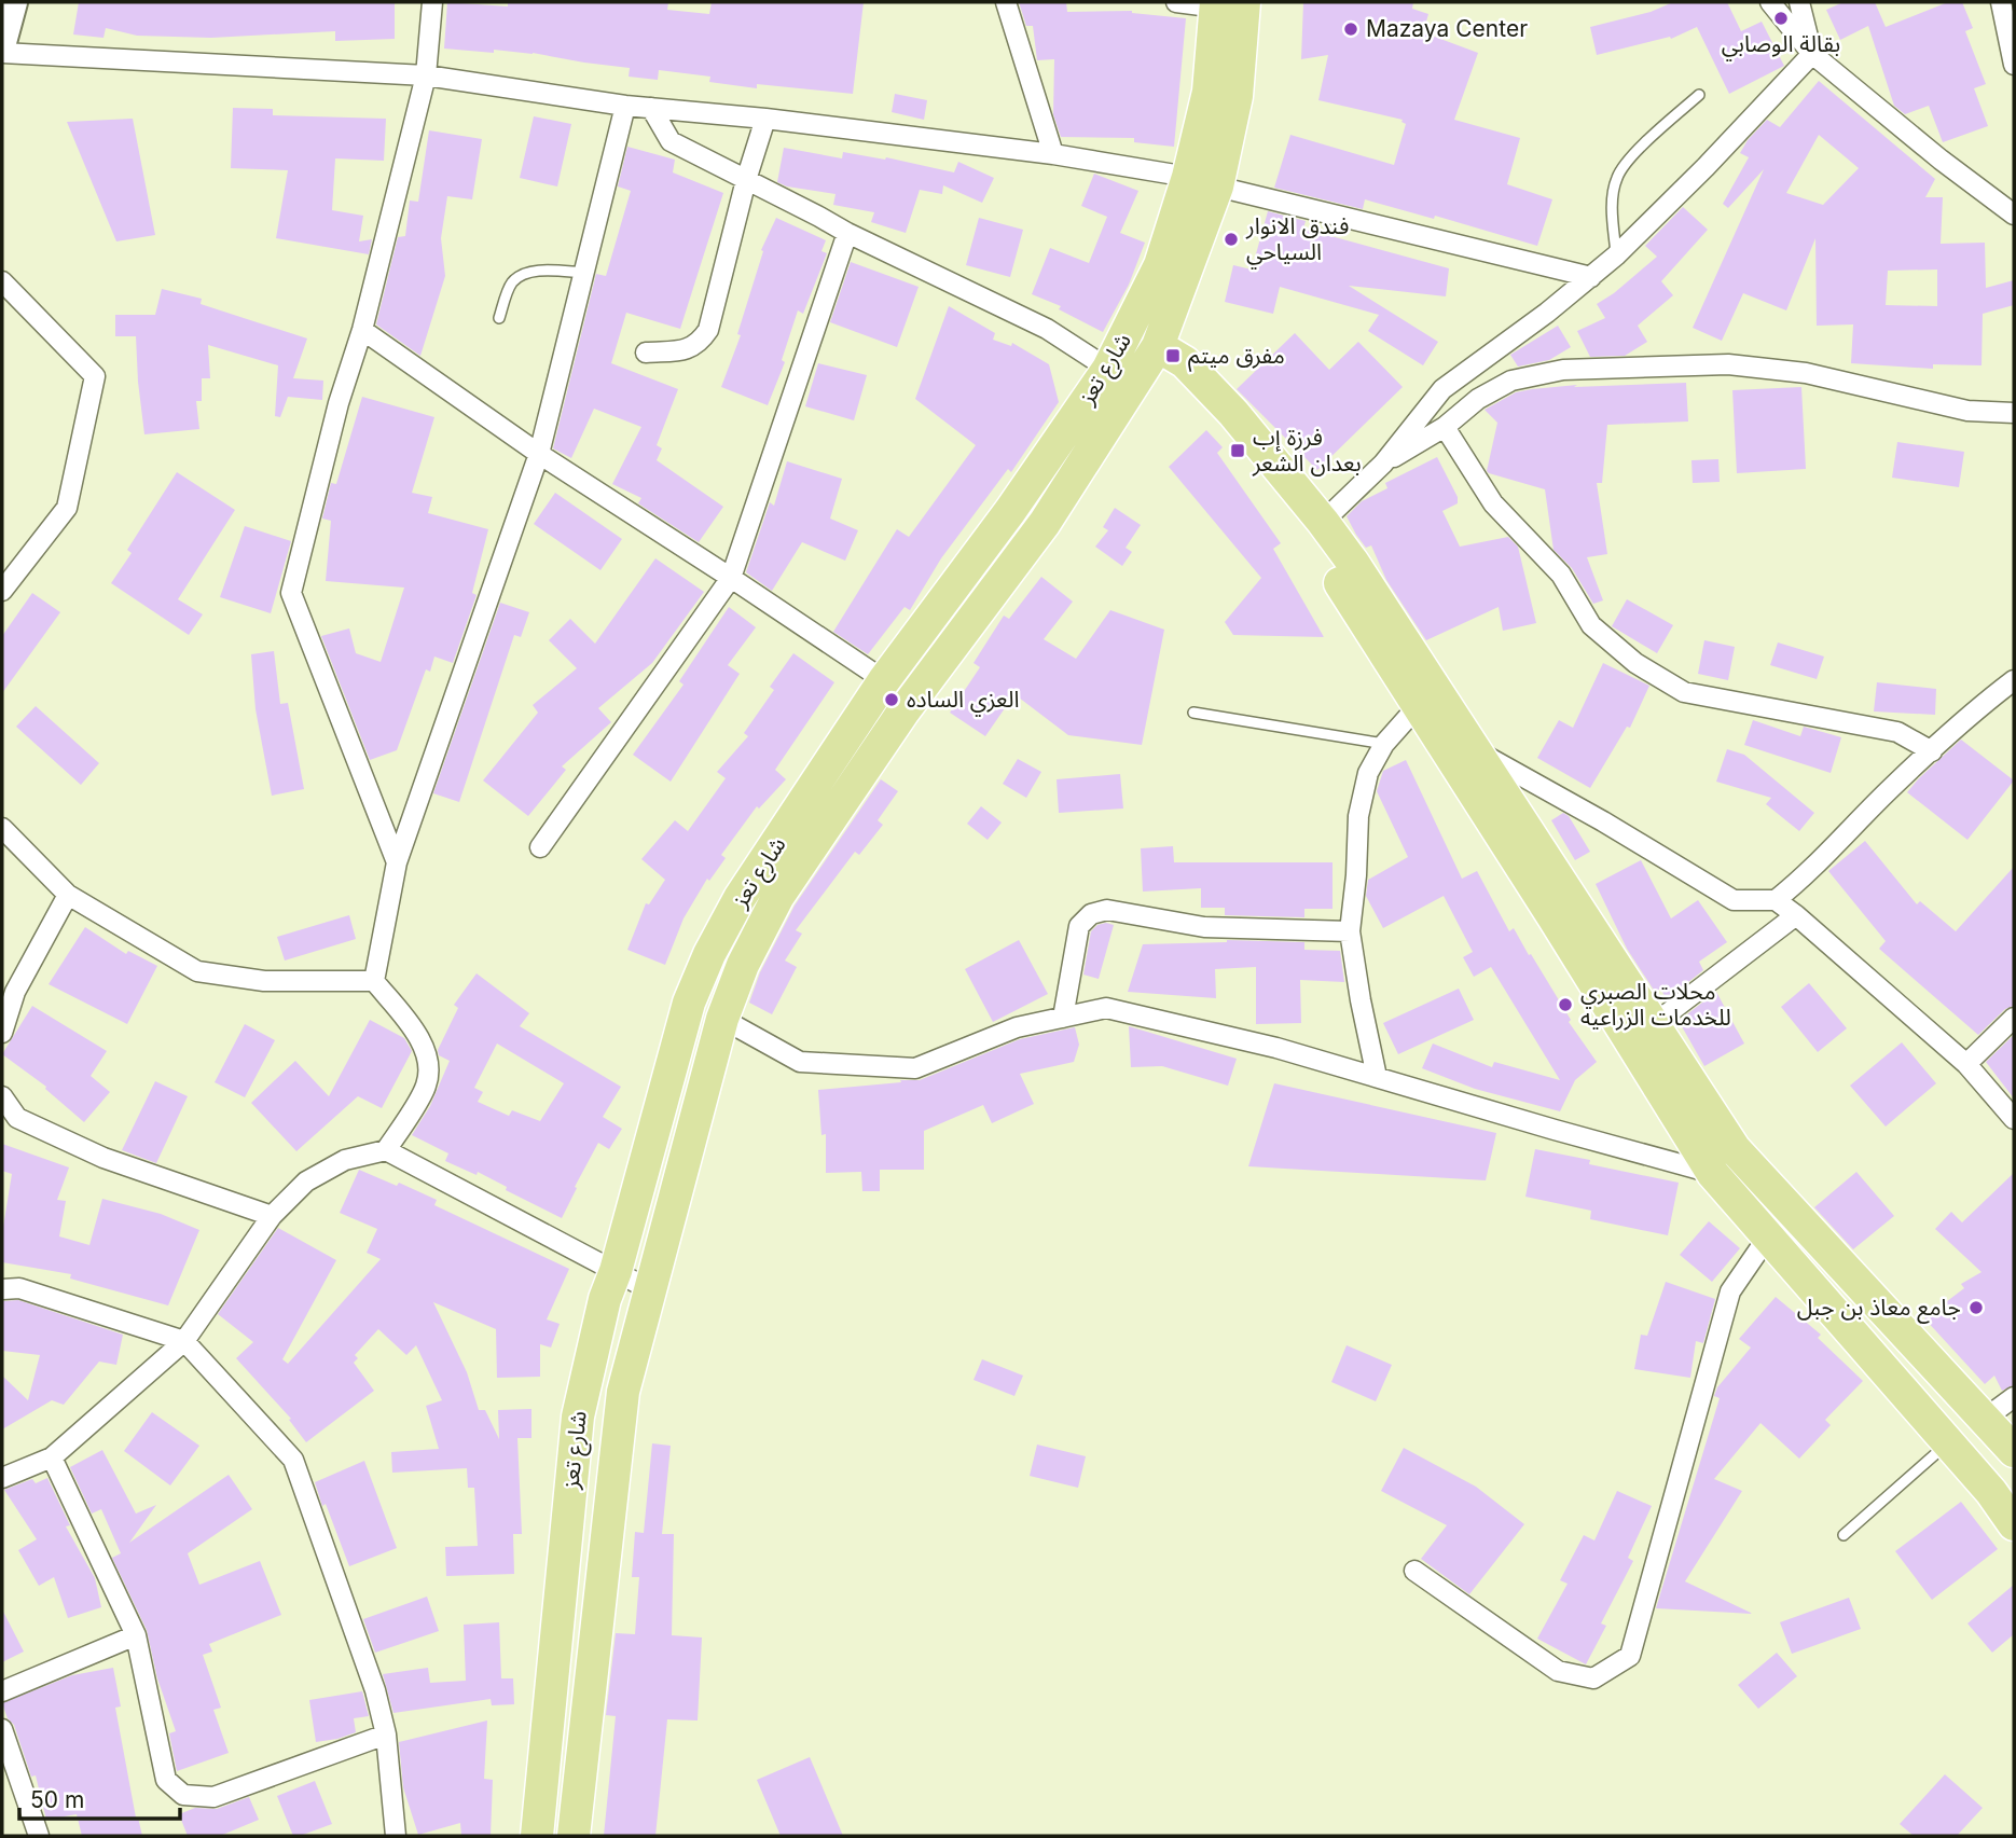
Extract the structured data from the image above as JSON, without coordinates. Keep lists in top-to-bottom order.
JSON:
{
  "streets": {
    "main road": ["شارع تعز"]
  },
  "places": {
    "other": [
      "بقالة الوصابي",
      "Mazaya Center",
      "فندق الانوار السياحي",
      "العزي الساده",
      "محلات الصبري للخدمات الزراعيه",
      "جامع معاذ بن جبل"
    ],
    "transit": ["مفرق ميتم", "فرزة إب بعدان الشعر"]
  },
  "scale_bar": "50 m"
}
